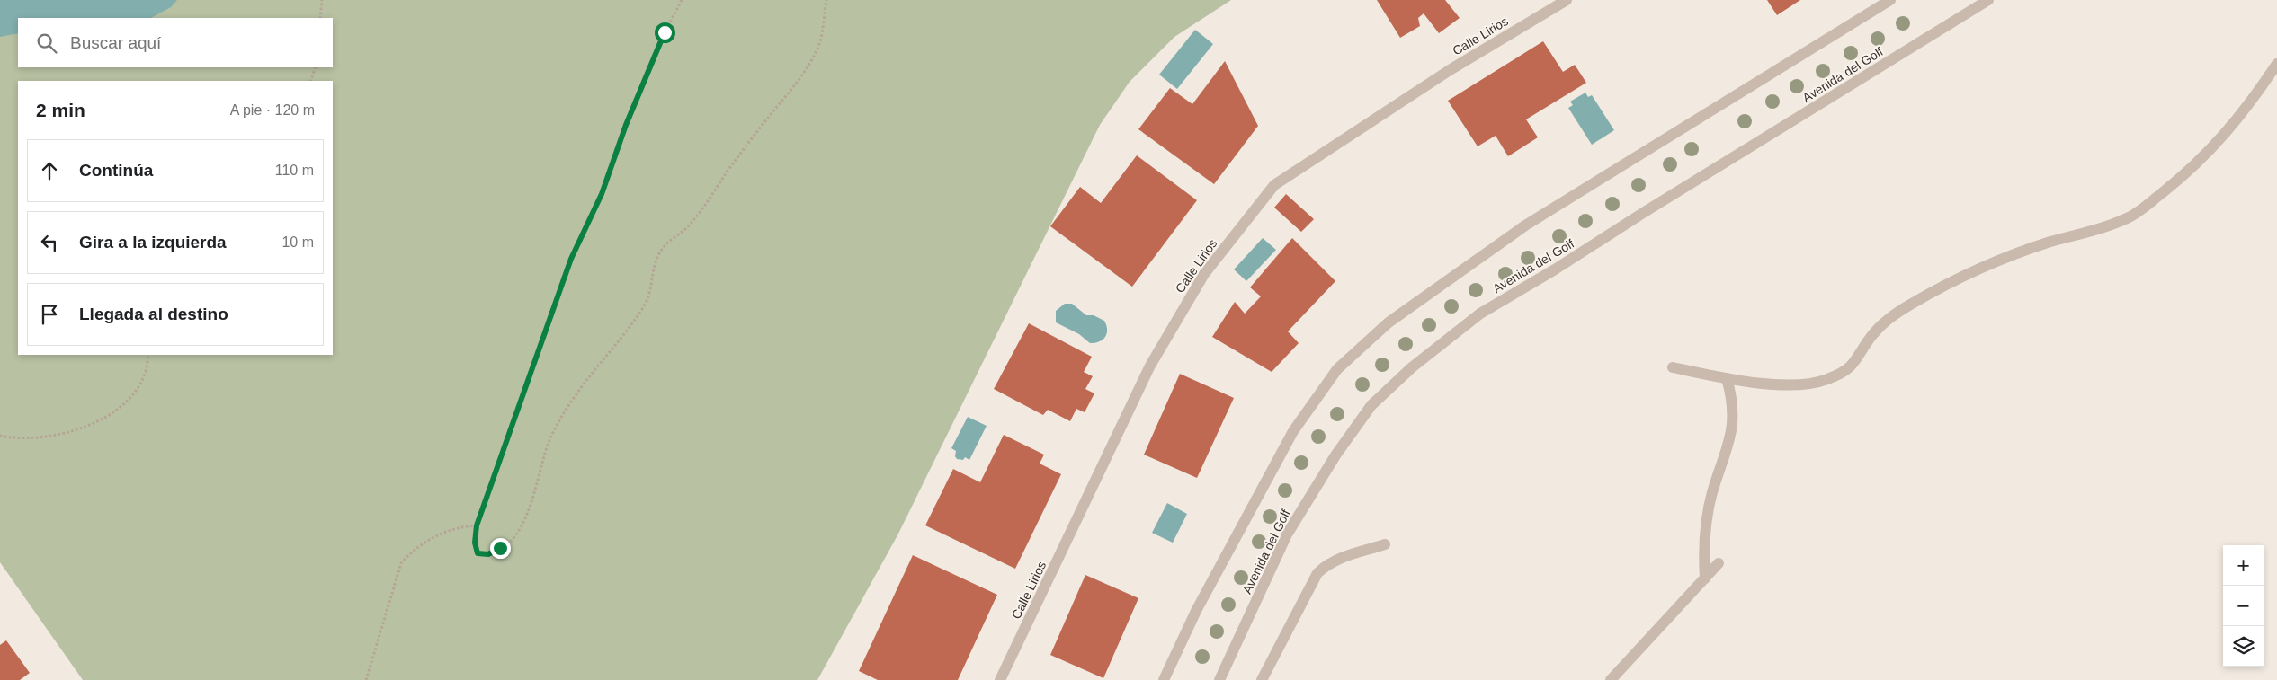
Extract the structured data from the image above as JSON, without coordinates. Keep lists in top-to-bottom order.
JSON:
{
  "streets": {
    "street": ["Calle Lirios", "Avenida del Golf"]
  },
  "page": {
    "search": "Buscar aquí",
    "heading": ["2 min", "A pie · 120 m"],
    "list": [
      ["Continúa", "110 m"],
      ["Gira a la izquierda", "10 m"],
      "Llegada al destino"
    ],
    "map_buttons": ["+", "−"]
  }
}
